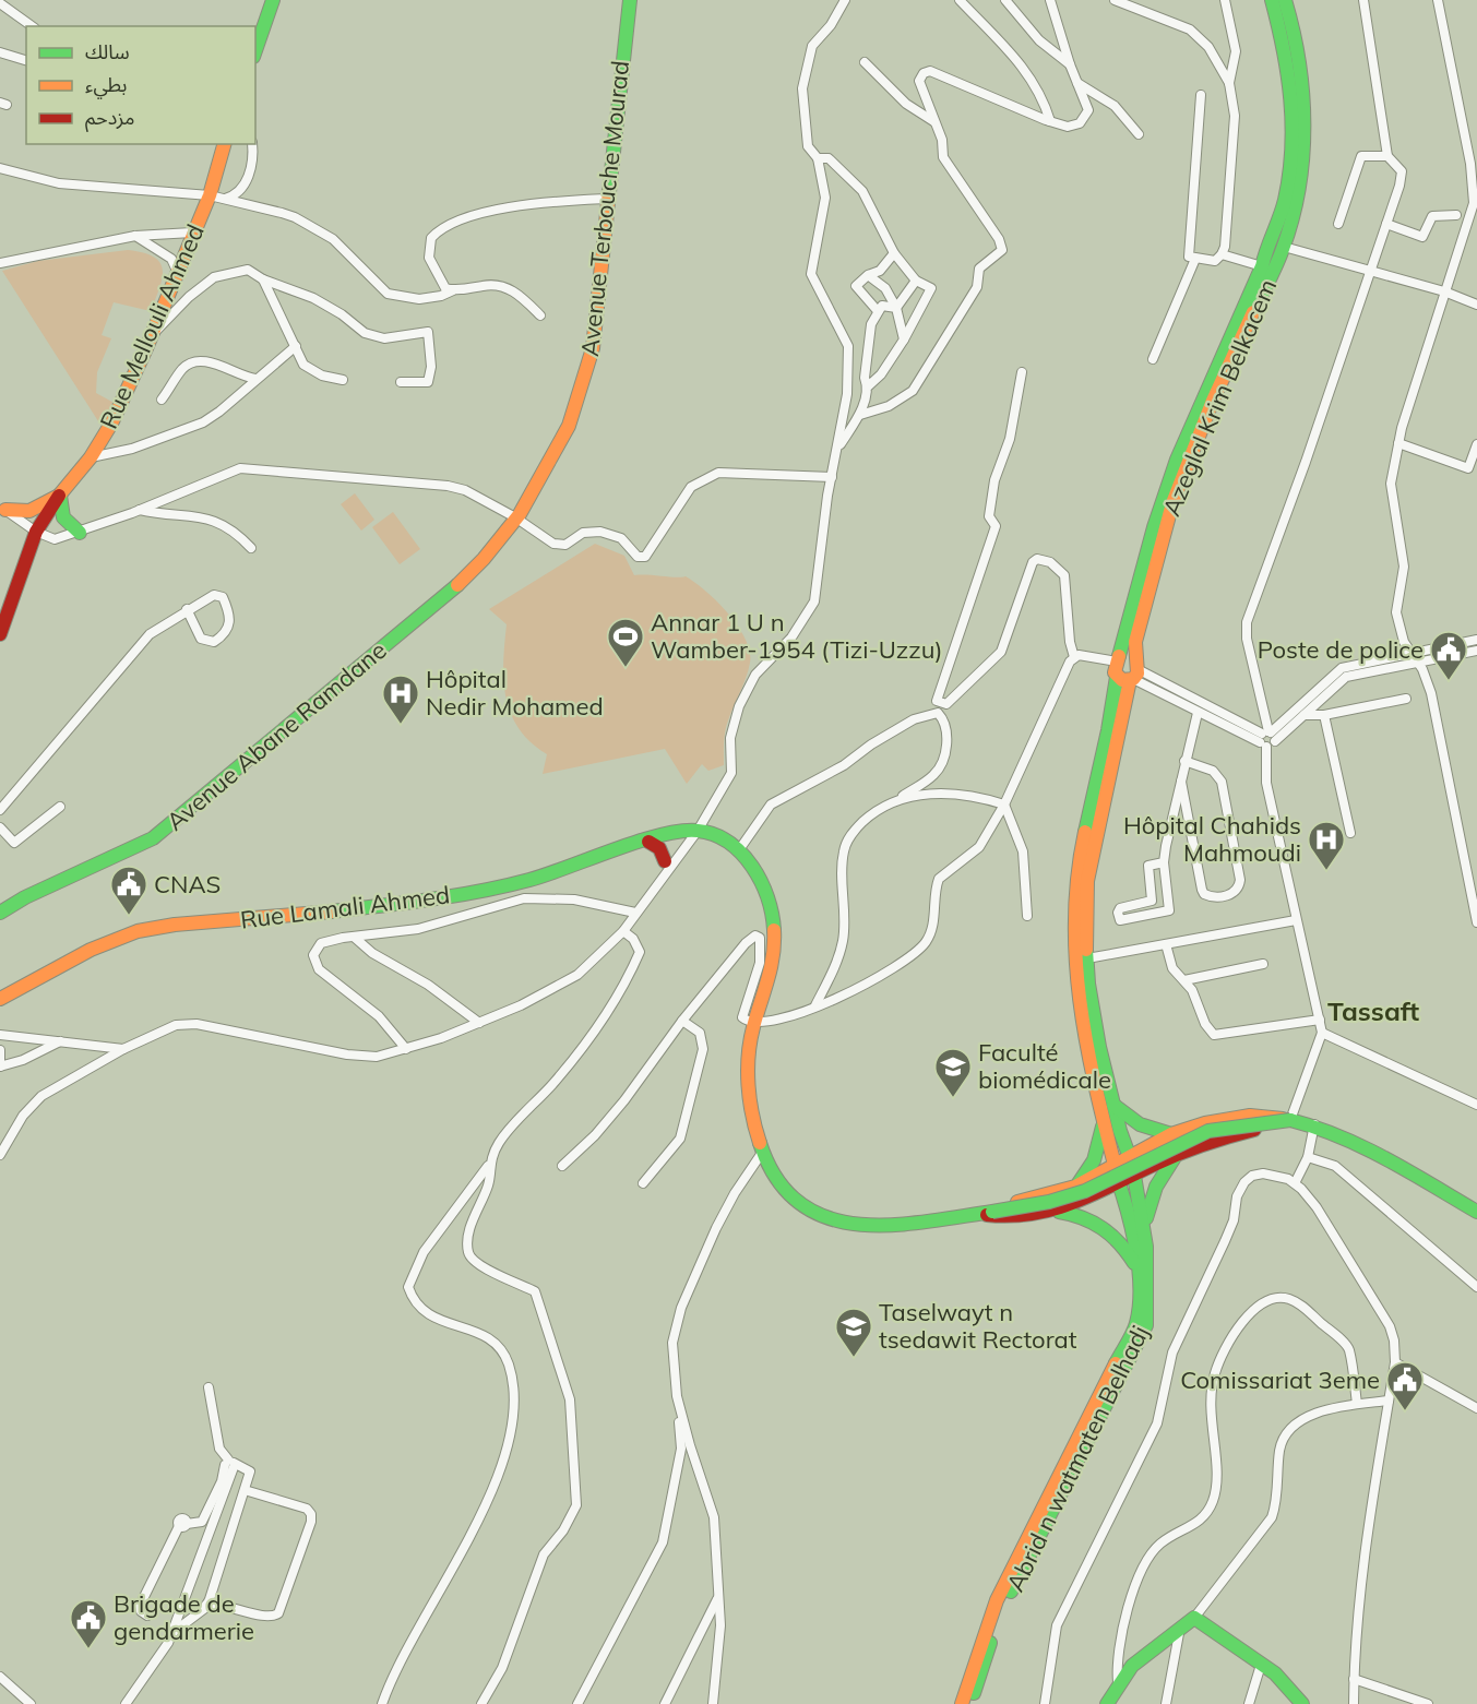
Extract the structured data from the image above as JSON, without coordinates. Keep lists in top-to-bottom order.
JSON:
{
  "streets": {
    "main road": [
      "Avenue Terbouche Mourad",
      "Rue Mellouli Ahmed",
      "Azeglal Krim Belkacem",
      "Avenue Abane Ramdane",
      "Rue Lamali Ahmed",
      "Abrid n watmaten Belhadj"
    ]
  },
  "crossings": [
    ["Avenue Terbouche Mourad", "Avenue Abane Ramdane"],
    ["Azeglal Krim Belkacem", "Abrid n watmaten Belhadj"]
  ],
  "districts": ["Tassaft"],
  "places": {
    "sports": ["Annar 1 U n Wamber-1954 (Tizi-Uzzu)"],
    "public building": [
      "Poste de police",
      "CNAS",
      "Comissariat 3eme",
      "Brigade de gendarmerie"
    ],
    "hospital": ["Hôpital Nedir Mohamed", "Hôpital Chahids Mahmoudi"],
    "school or university": ["Faculté biomédicale", "Taselwayt n tsedawit Rectorat"]
  },
  "legend": ["سالك", "بطيء", "مزدحم"]
}
